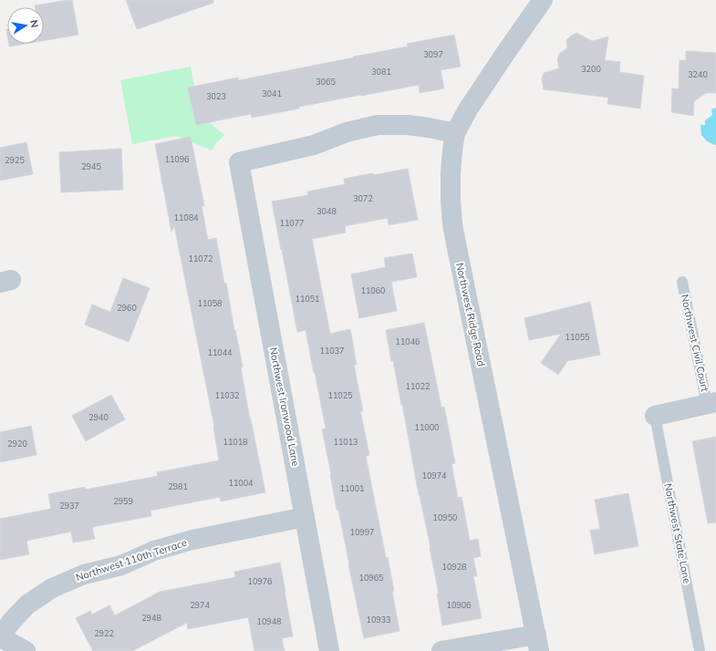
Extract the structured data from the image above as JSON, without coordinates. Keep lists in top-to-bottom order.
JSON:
{
  "streets": {
    "street": ["Northwest Ridge Road", "Northwest Ironwood Lane", "Northwest 110th Terrace"],
    "lane": ["Northwest Civil Court", "Northwest State Lane"]
  },
  "crossings": [
    ["Northwest Ridge Road", "Northwest Ironwood Lane"],
    ["Northwest Ironwood Lane", "Northwest 110th Terrace"]
  ],
  "house_numbers": [
    "3097",
    "3200",
    "3081",
    "3240",
    "3065",
    "3041",
    "3023",
    "11096",
    "2925",
    "2945",
    "3072",
    "3048",
    "11084",
    "11077",
    "11072",
    "11060",
    "11051",
    "11058",
    "2960",
    "11055",
    "11046",
    "11037",
    "11044",
    "11022",
    "11032",
    "11025",
    "2940",
    "11000",
    "11018",
    "11013",
    "2920",
    "10974",
    "11004",
    "2981",
    "11001",
    "2959",
    "2937",
    "10950",
    "10997",
    "10928",
    "10965",
    "10976",
    "2974",
    "10906",
    "2948",
    "10933",
    "10948",
    "2922"
  ],
  "north": "right"
}
